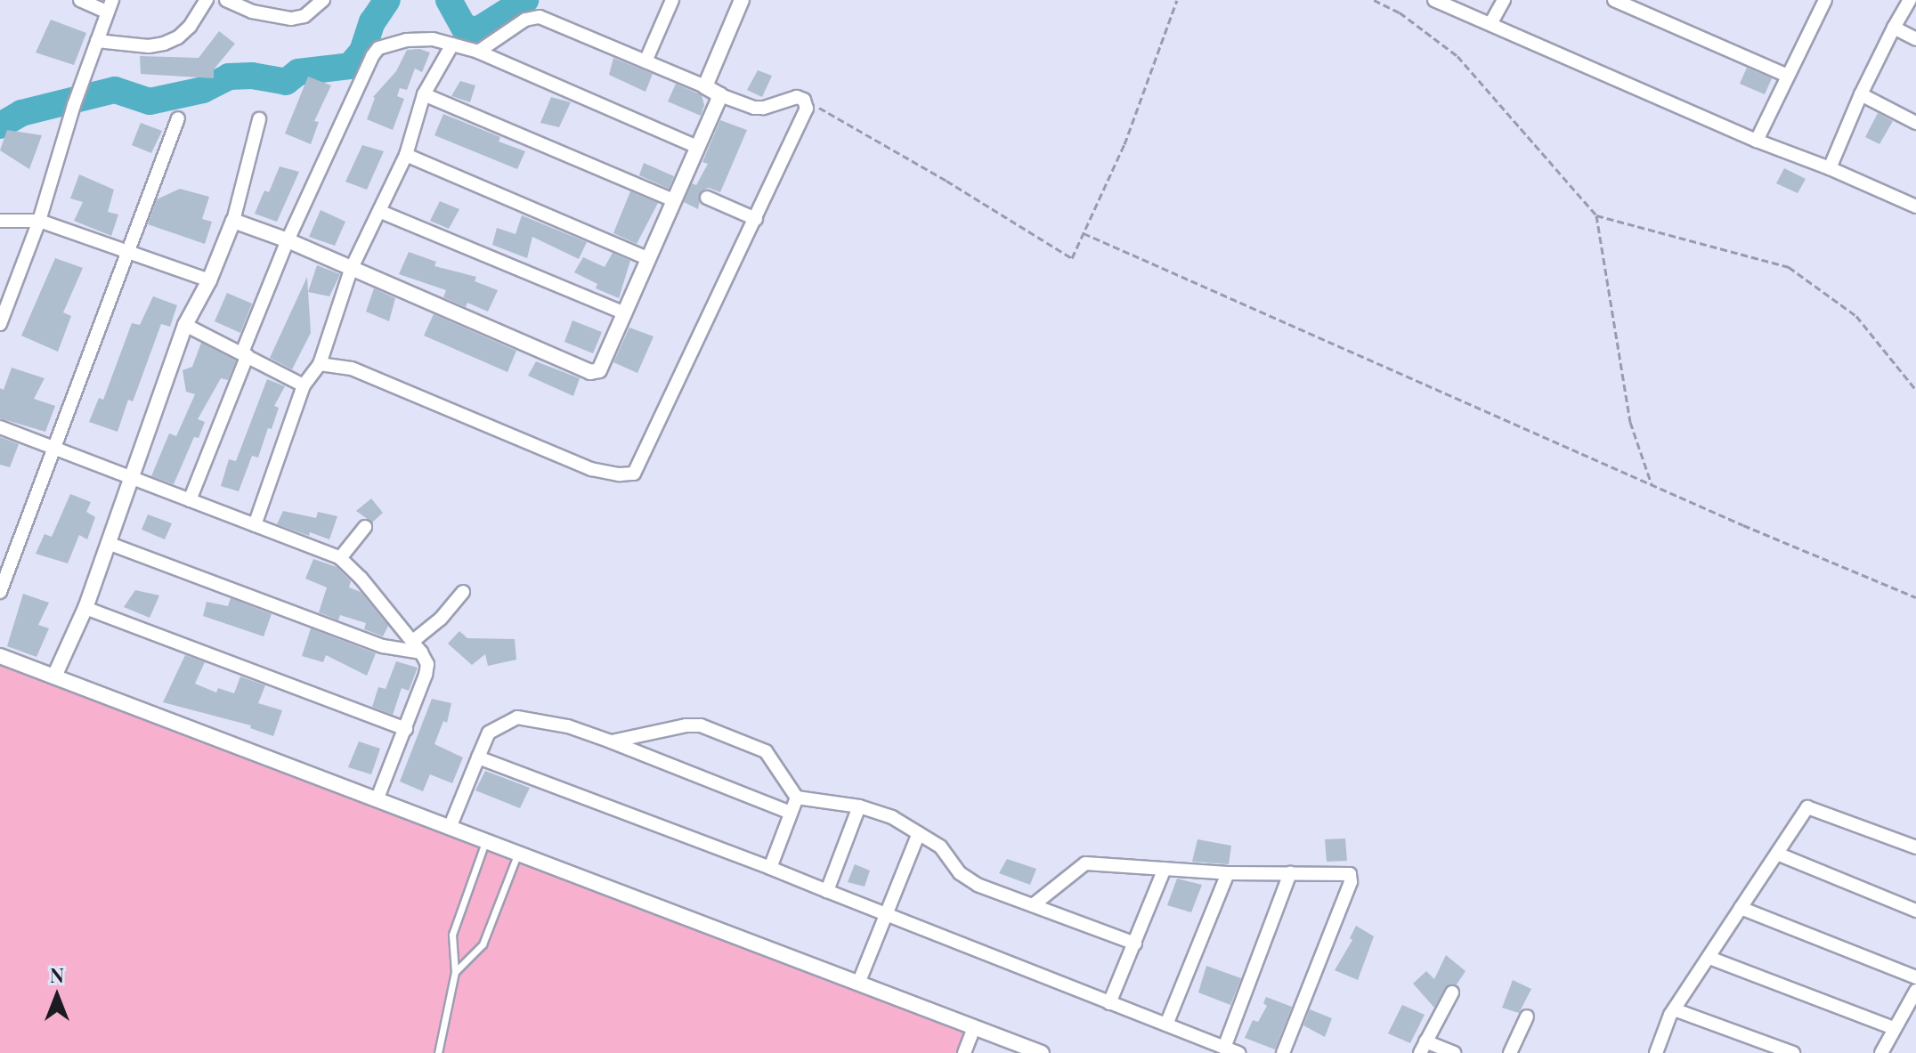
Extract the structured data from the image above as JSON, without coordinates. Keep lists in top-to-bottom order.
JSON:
{
  "north": "top"
}
